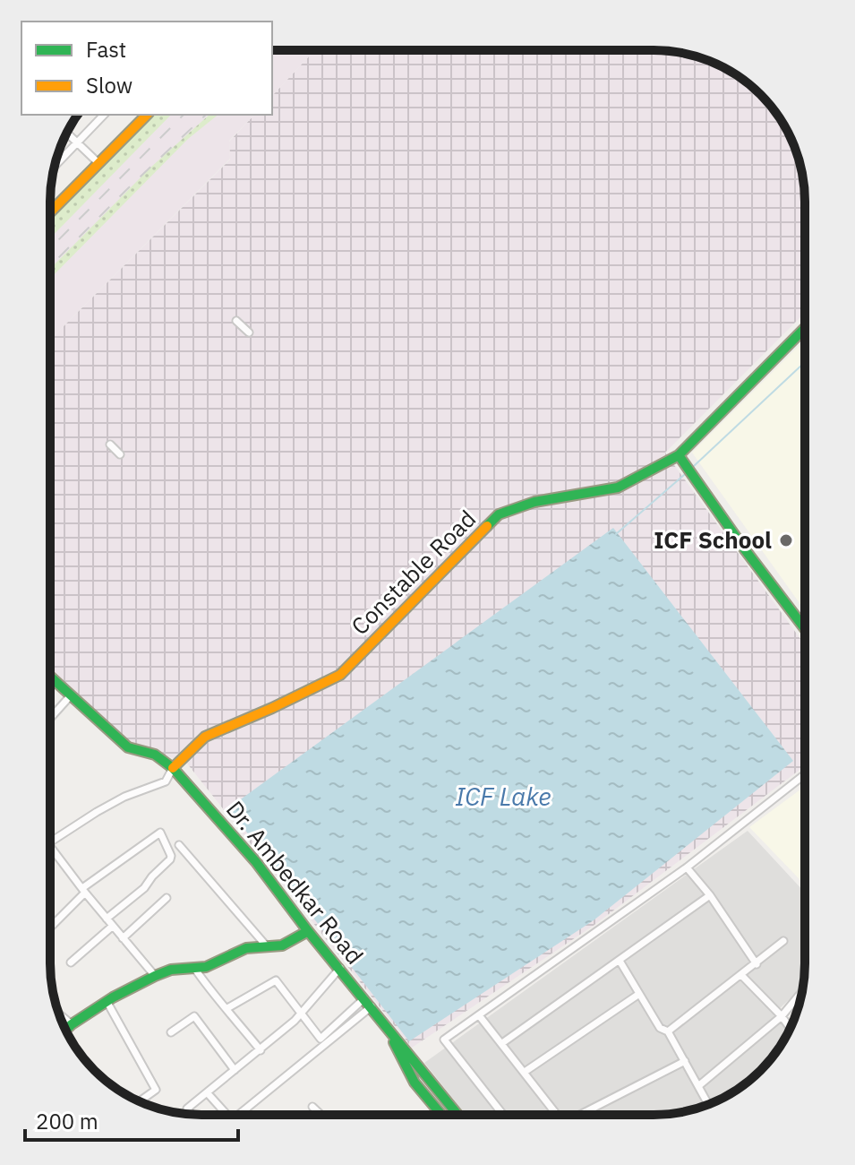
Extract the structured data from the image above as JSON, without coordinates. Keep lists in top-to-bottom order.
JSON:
{
  "streets": {
    "street": ["Constable Road", "Dr. Ambedkar Road"]
  },
  "crossings": [
    ["Constable Road", "Dr. Ambedkar Road"]
  ],
  "water": ["ICF Lake"],
  "places": ["ICF School"],
  "legend": ["Fast", "Slow"],
  "scale_bar": "200 m"
}
